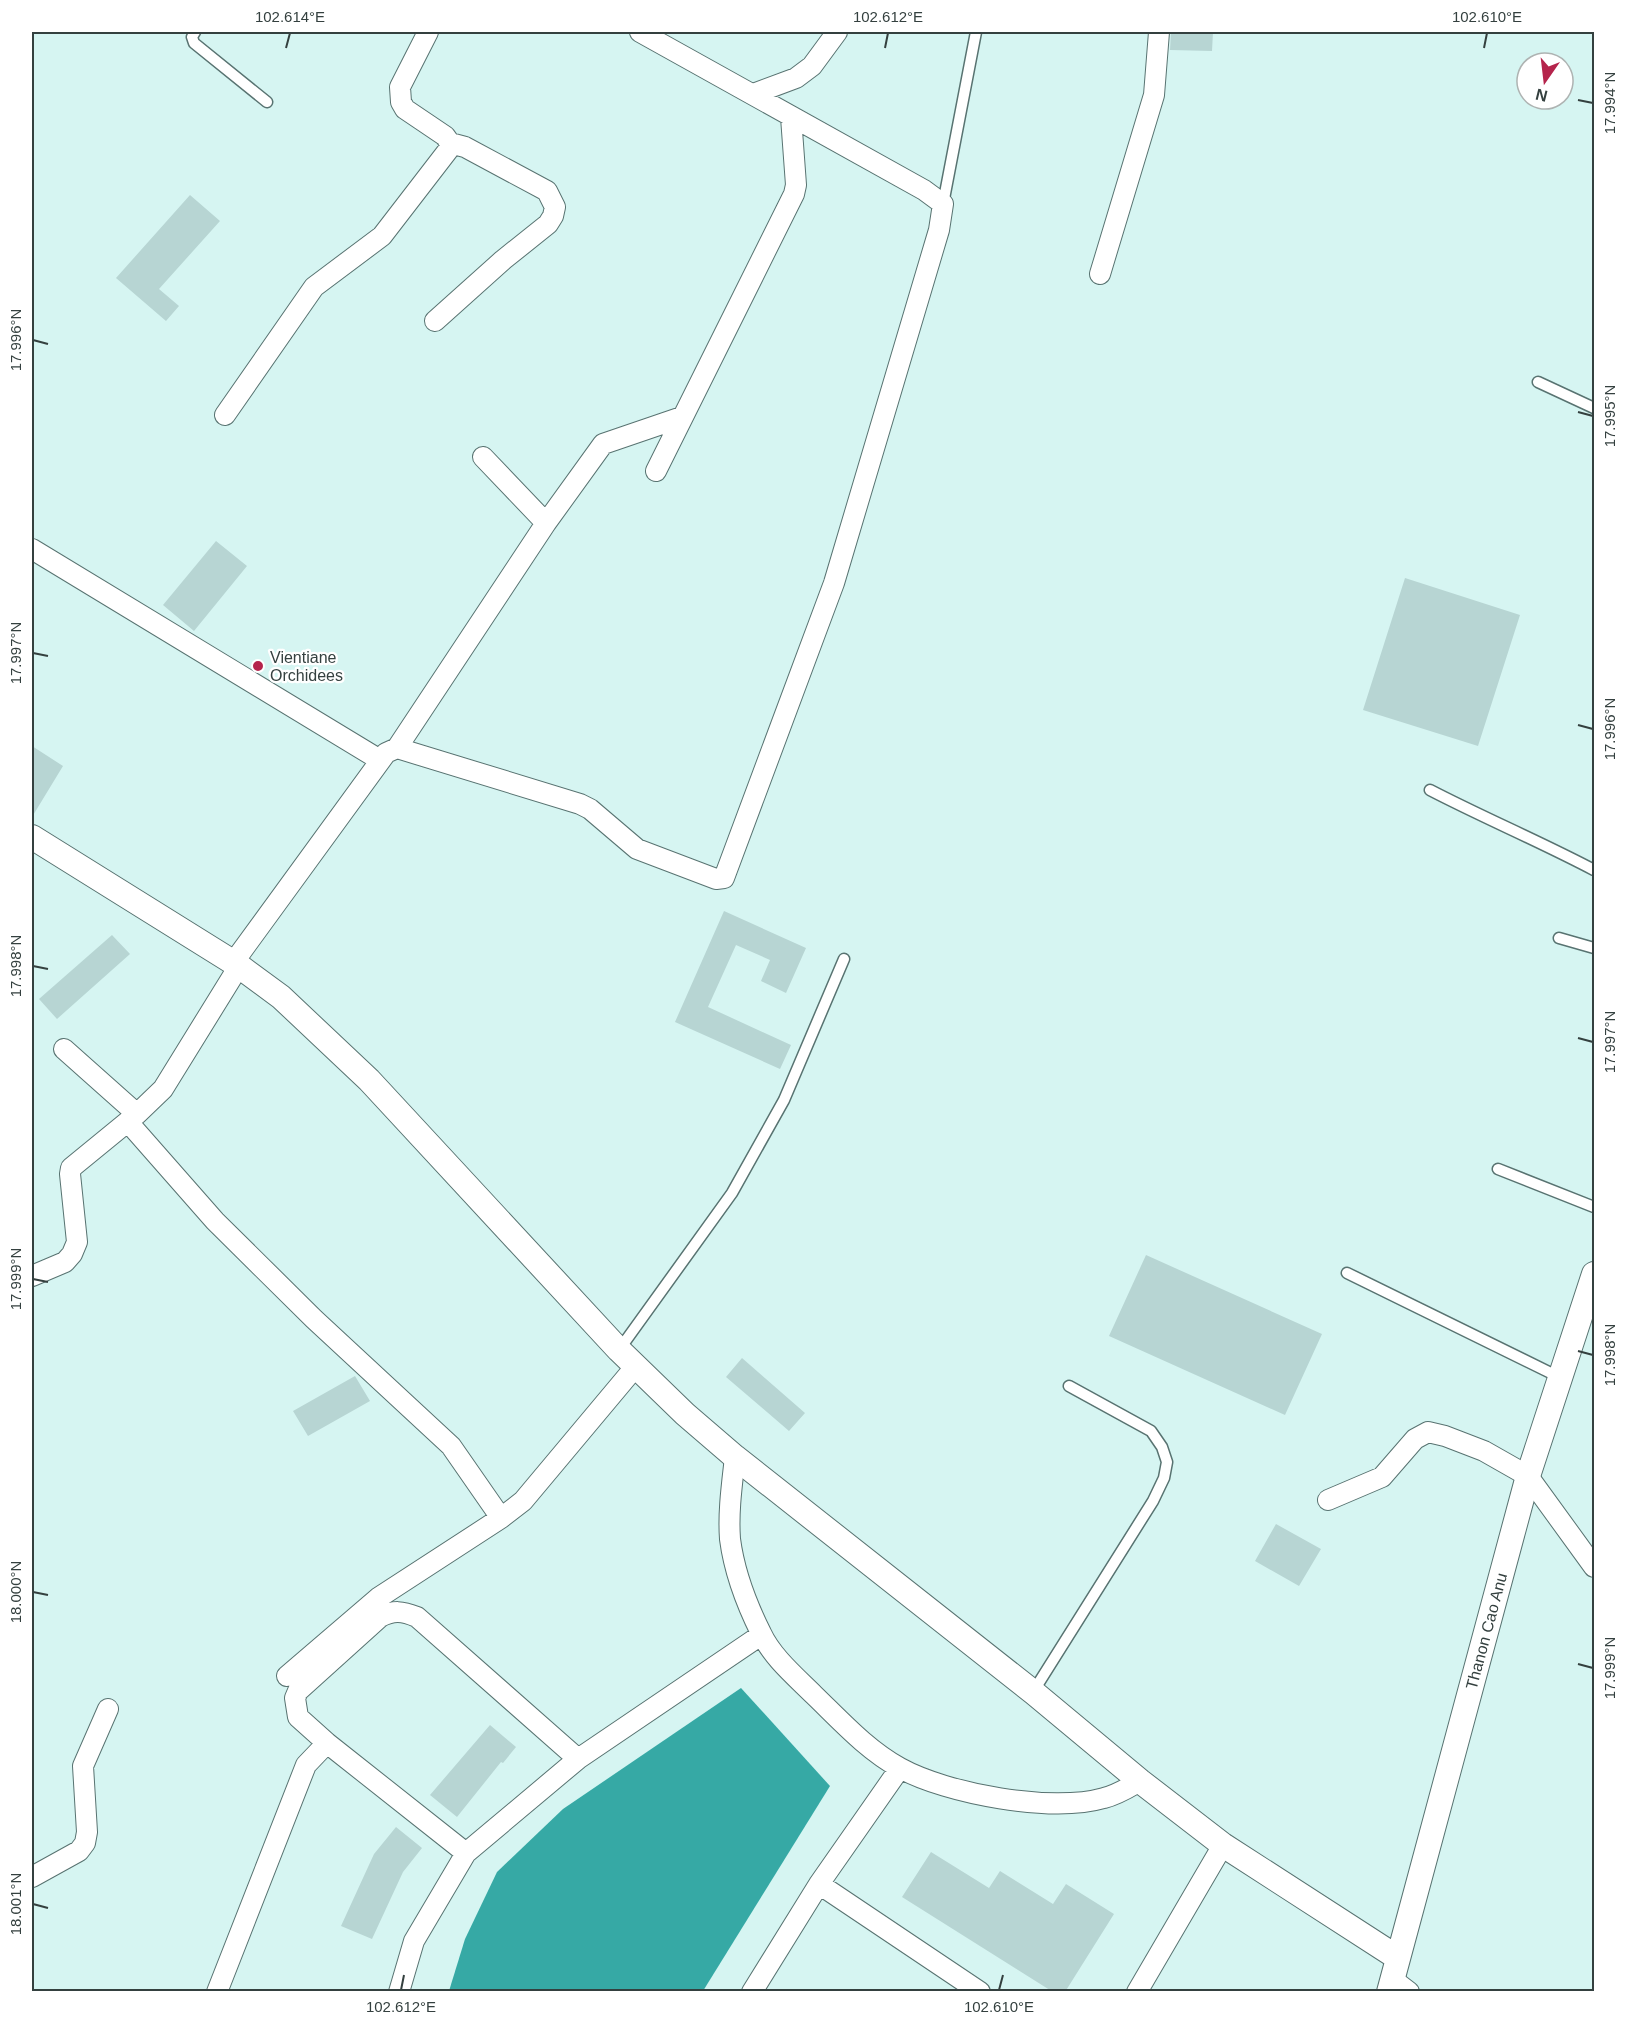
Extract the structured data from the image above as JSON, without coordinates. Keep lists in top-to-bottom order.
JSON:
{
  "streets": {
    "street": ["Thanon Cao Anu"]
  },
  "places": ["Vientiane Orchidees"],
  "north": "bottom",
  "coordinates": [
    "102.614°E",
    "102.612°E",
    "102.610°E",
    "17.994°N",
    "17.996°N",
    "17.995°N",
    "17.997°N",
    "17.998°N",
    "17.999°N",
    "18.000°N",
    "18.001°N"
  ]
}
